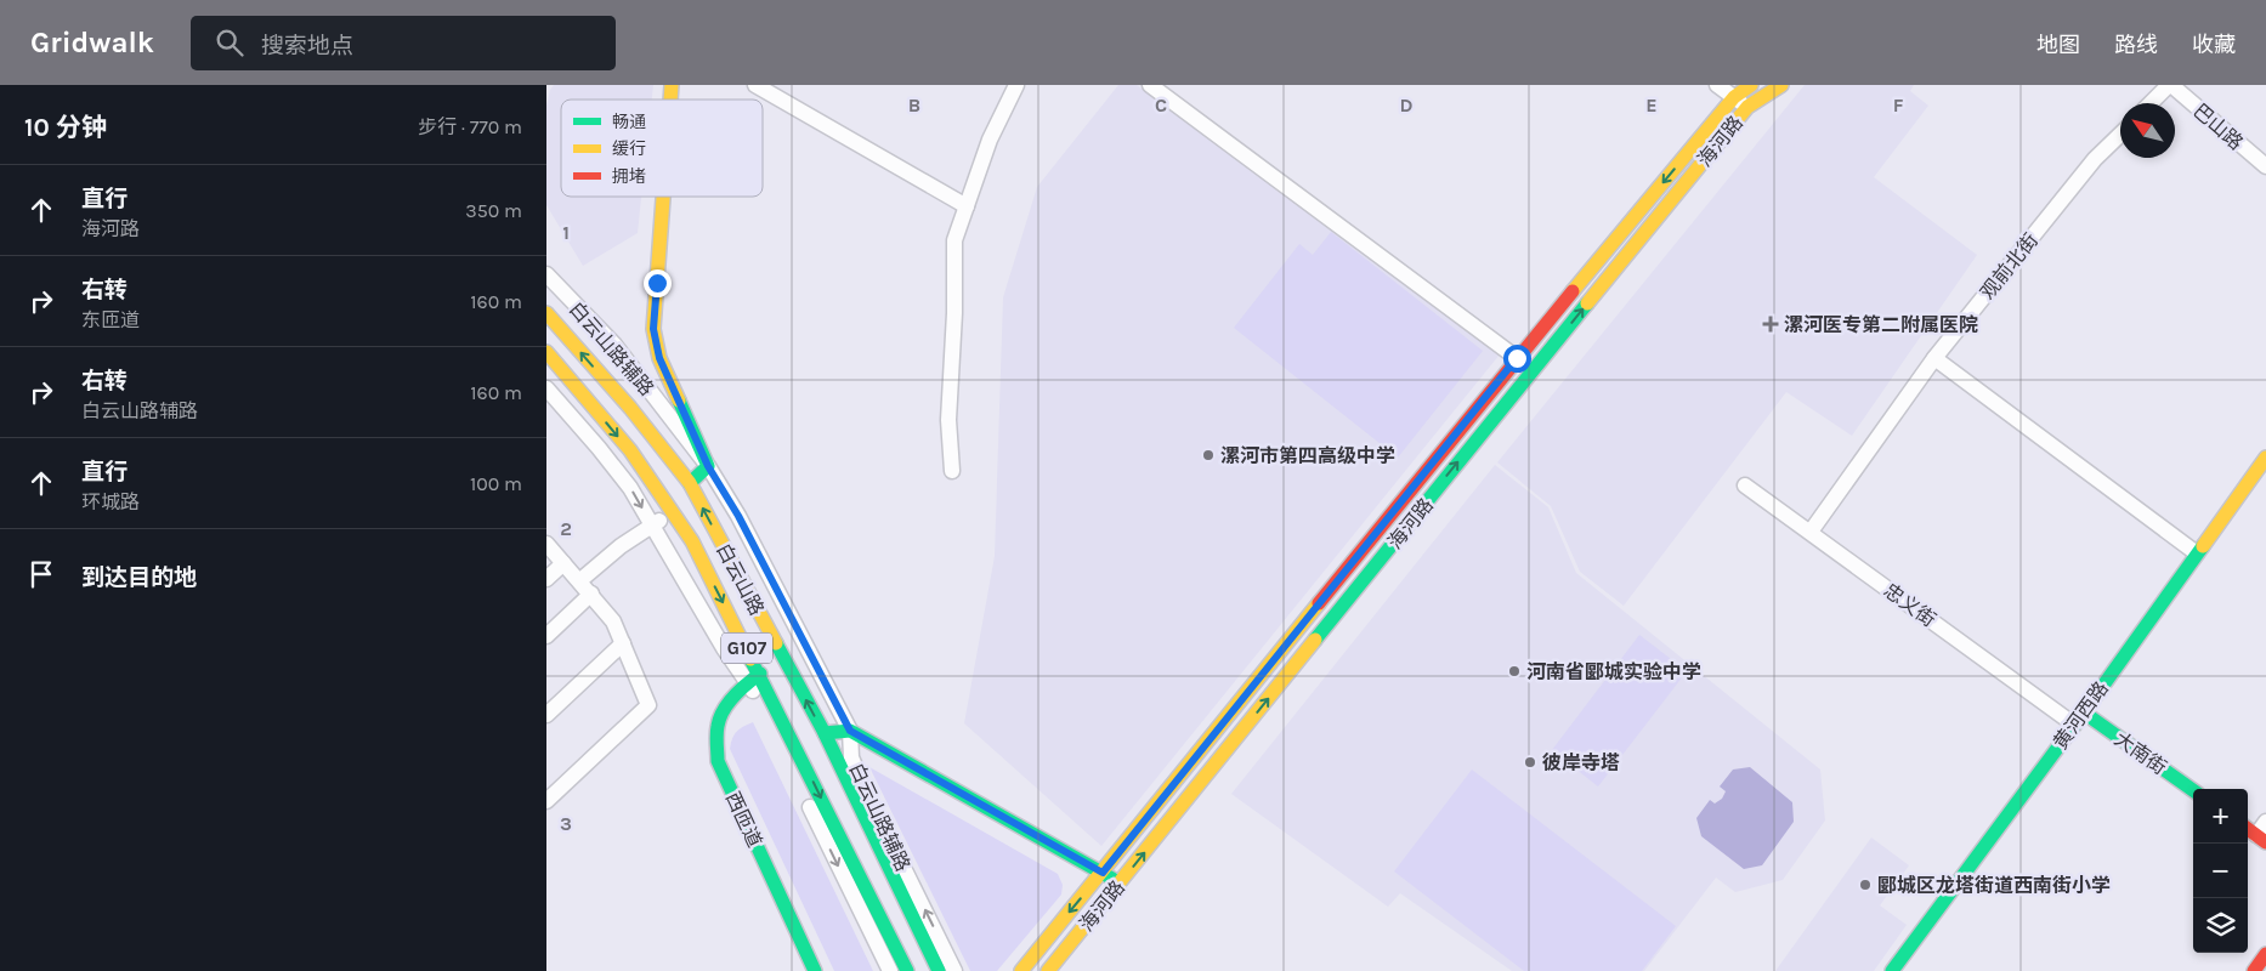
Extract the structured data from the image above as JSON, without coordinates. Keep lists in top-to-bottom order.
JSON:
{
  "streets": {
    "main road": [
      "海河路",
      "白云山路",
      "G107",
      "黄河西路",
      "大南街",
      "西匝道"
    ],
    "street": [
      "巴山路",
      "观前北街",
      "白云山路辅路",
      "忠义街"
    ]
  },
  "crossings": [
    ["观前北街", "忠义街"],
    ["白云山路", "西匝道"],
    ["忠义街", "黄河西路"],
    ["忠义街", "大南街"],
    ["黄河西路", "大南街"]
  ],
  "places": {
    "health": ["漯河医专第二附属医院"],
    "other": [
      "漯河市第四高级中学",
      "河南省郾城实验中学",
      "彼岸寺塔",
      "郾城区龙塔街道西南街小学"
    ]
  },
  "legend": ["畅通", "缓行", "拥堵"],
  "north": "top left",
  "page": {
    "header": "Gridwalk",
    "search": "搜索地点",
    "nav": ["地图", "路线", "收藏"],
    "heading": ["10 分钟", "步行 · 770 m"],
    "list": [
      ["直行", "海河路", "350 m"],
      ["右转", "东匝道", "160 m"],
      ["右转", "白云山路辅路", "160 m"],
      ["直行", "环城路", "100 m"],
      "到达目的地"
    ],
    "map_buttons": ["+", "−"]
  },
  "grid": {
    "columns": [
      "B",
      "C",
      "D",
      "E",
      "F"
    ],
    "rows": ["1", "2", "3"]
  }
}
